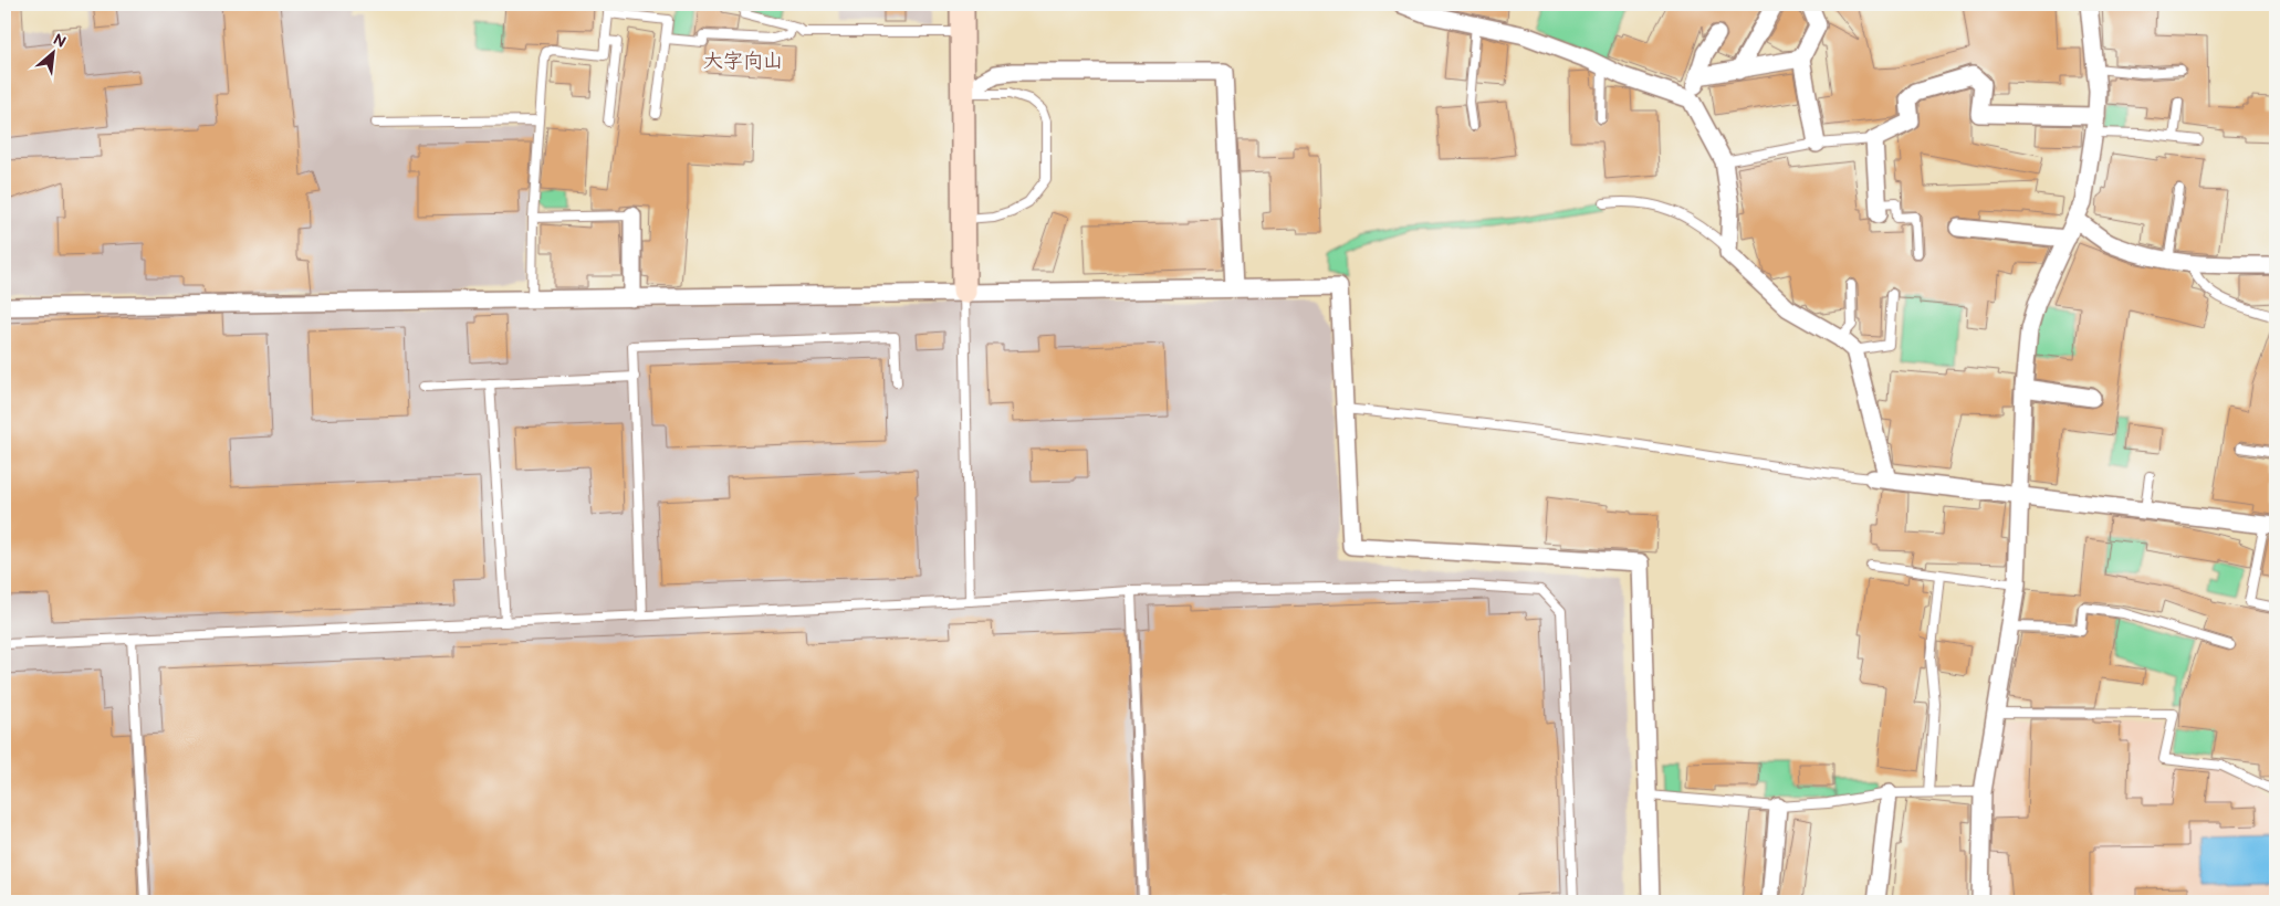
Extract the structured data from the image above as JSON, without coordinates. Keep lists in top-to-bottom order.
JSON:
{
  "districts": ["大字向山"],
  "north": "top right"
}
